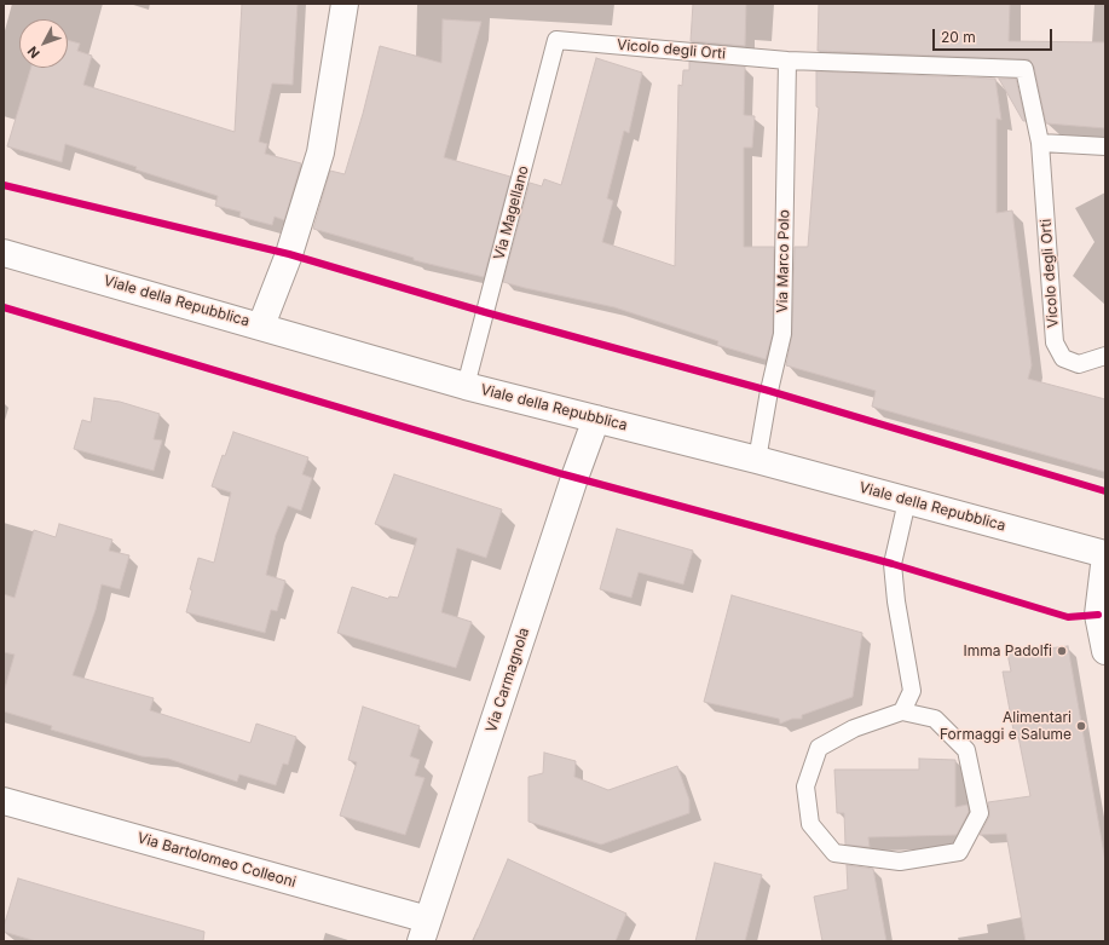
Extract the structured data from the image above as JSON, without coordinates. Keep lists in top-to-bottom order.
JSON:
{
  "streets": {
    "street": ["Viale della Repubblica", "Via Carmagnola", "Via Bartolomeo Colleoni"],
    "lane": ["Vicolo degli Orti", "Via Magellano", "Via Marco Polo"]
  },
  "crossings": [
    ["Vicolo degli Orti", "Via Magellano"],
    ["Vicolo degli Orti", "Via Marco Polo"],
    ["Via Magellano", "Viale della Repubblica"],
    ["Via Marco Polo", "Viale della Repubblica"],
    ["Viale della Repubblica", "Via Carmagnola"],
    ["Via Carmagnola", "Via Bartolomeo Colleoni"]
  ],
  "places": ["Imma Padolfi", "Alimentari Formaggi e Salume"],
  "scale_bar": "20 m",
  "north": "bottom left"
}
